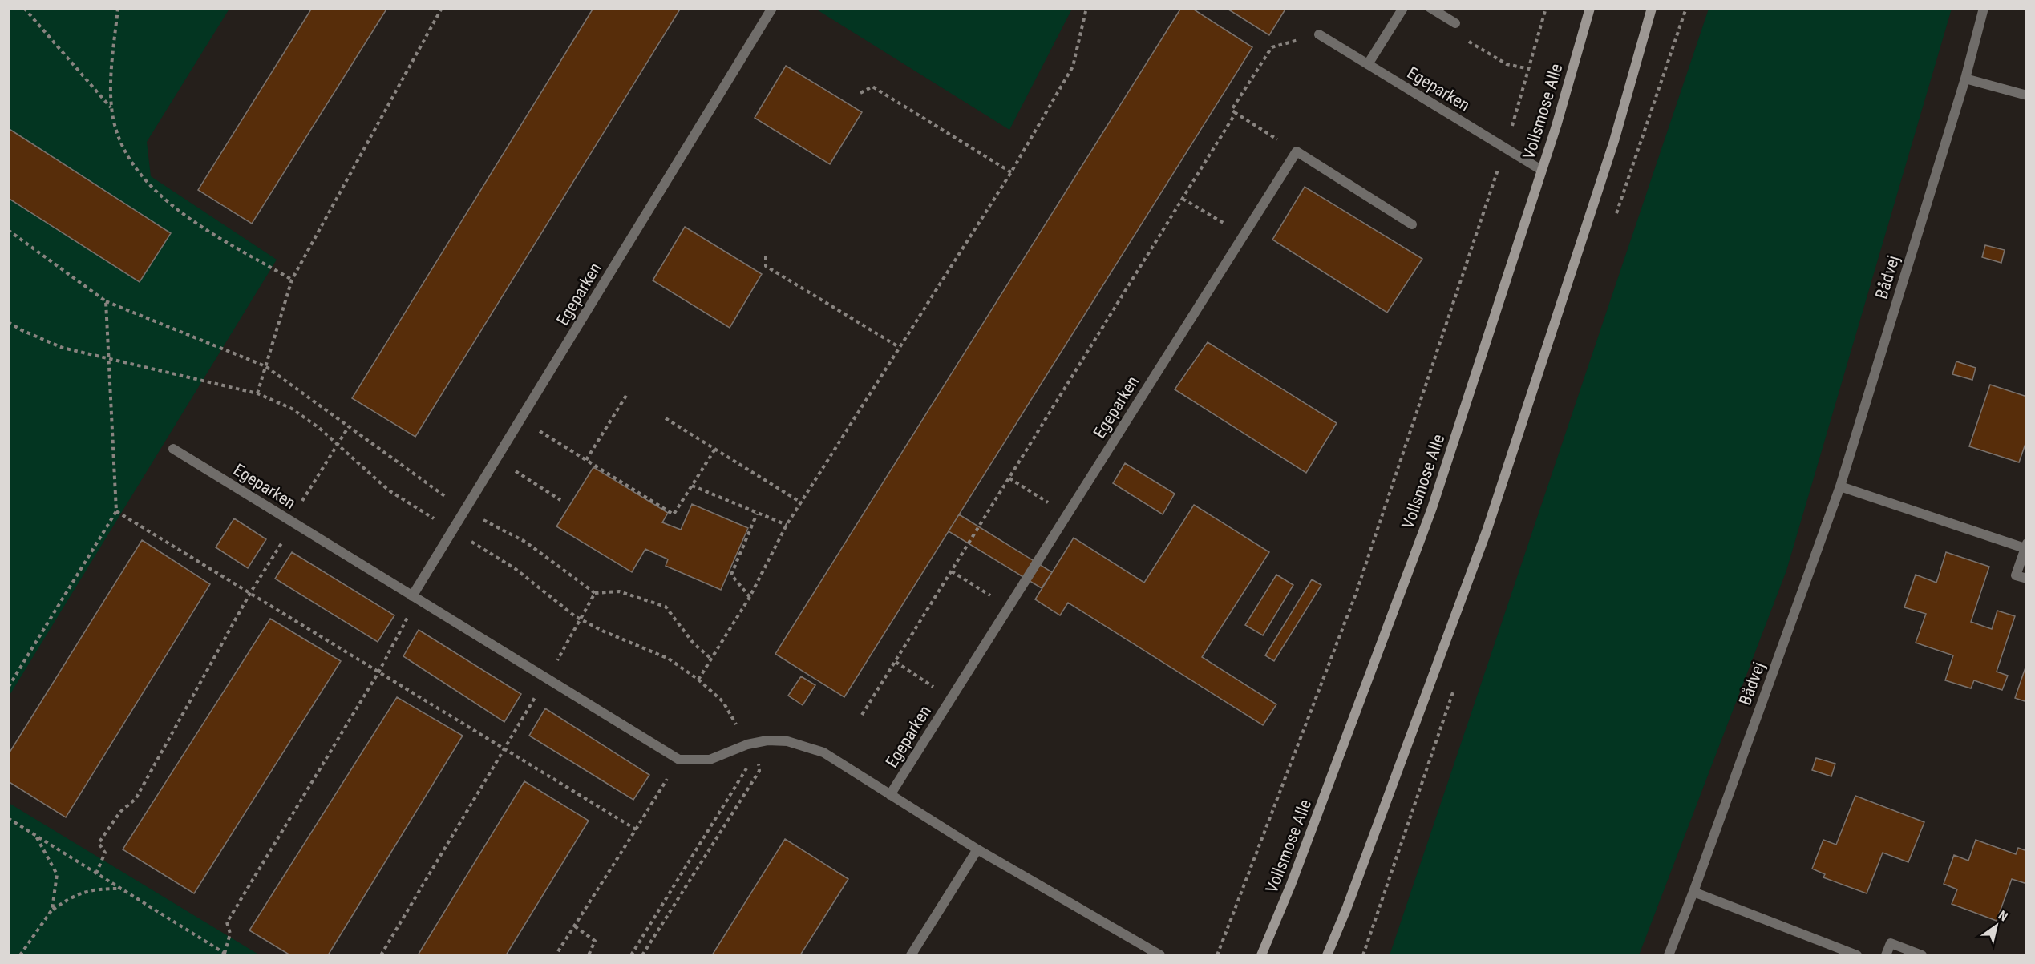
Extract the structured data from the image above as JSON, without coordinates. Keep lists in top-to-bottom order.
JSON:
{
  "streets": {
    "street": ["Egeparken", "Vollsmose Alle", "Bådvej"]
  },
  "crossings": [
    ["Egeparken", "Vollsmose Alle"]
  ],
  "north": "top right"
}
